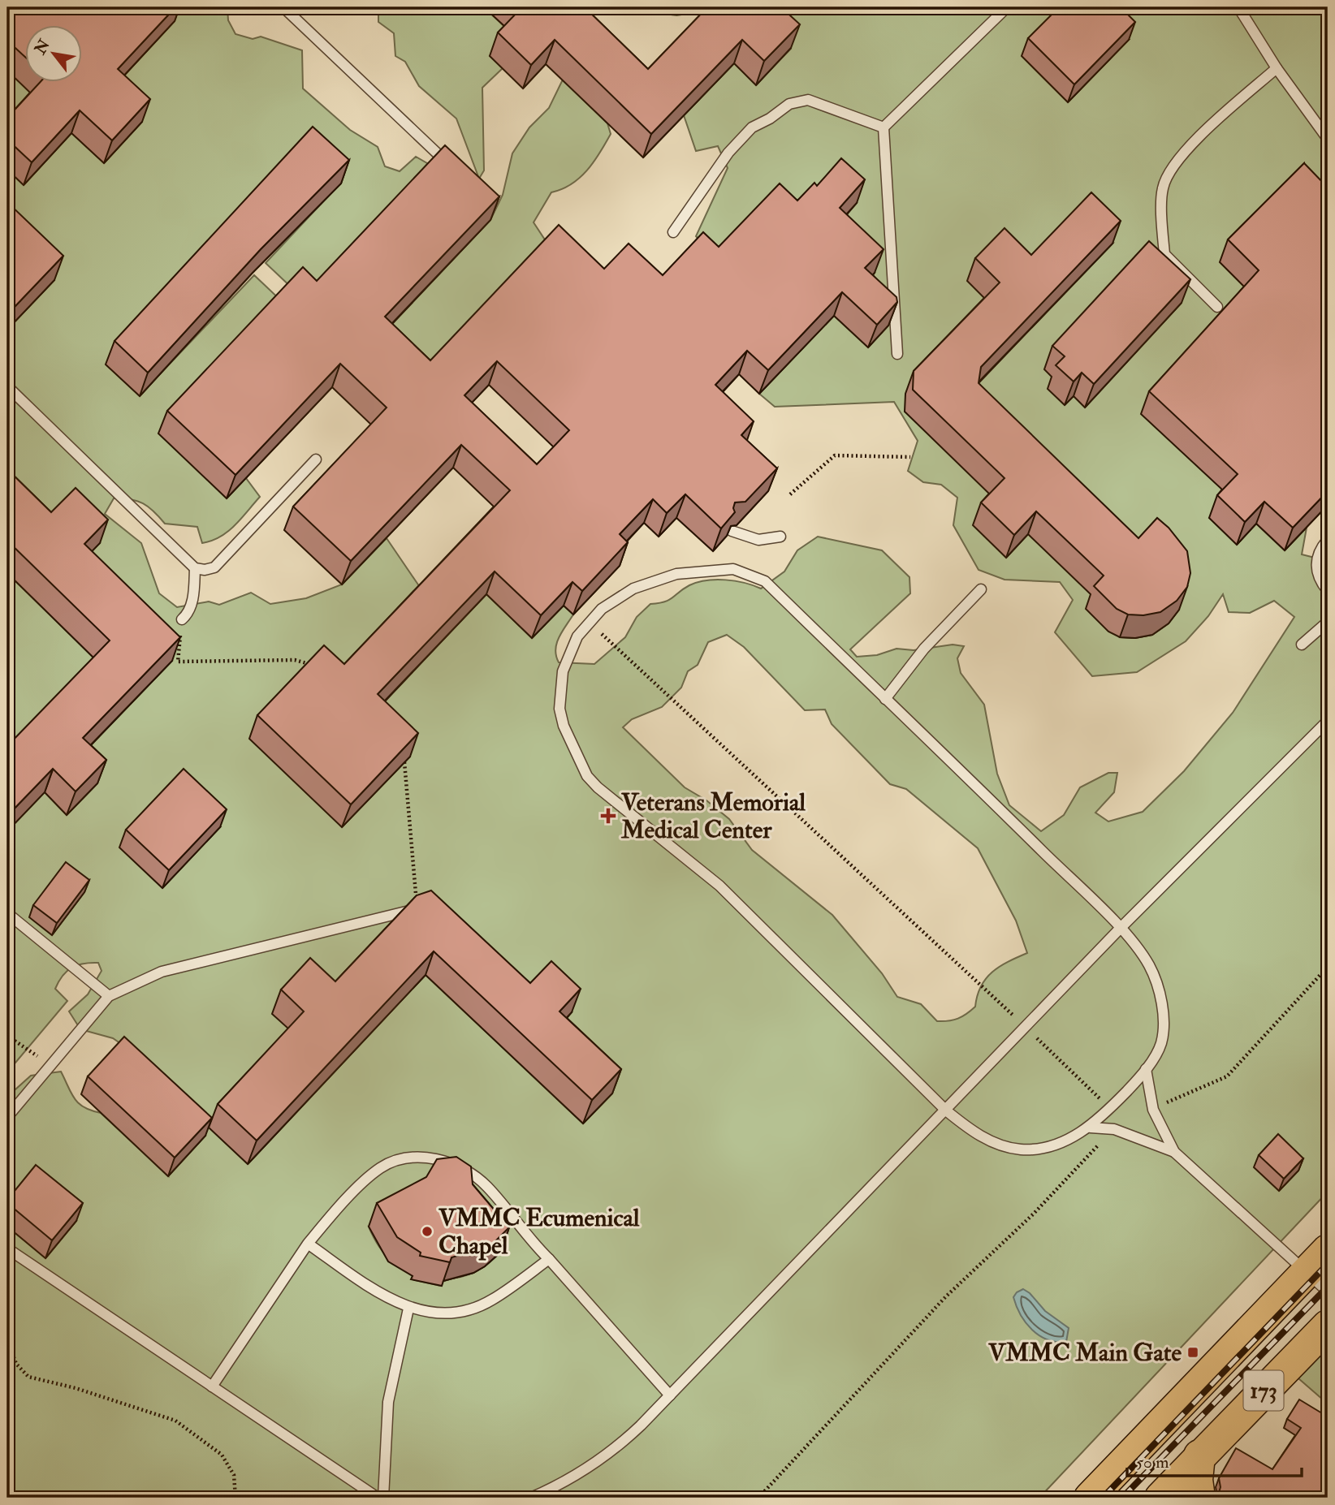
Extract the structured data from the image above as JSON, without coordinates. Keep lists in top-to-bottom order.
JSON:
{
  "streets": {
    "main road": ["173"]
  },
  "places": {
    "health": ["Veterans Memorial Medical Center"],
    "other": ["VMMC Ecumenical Chapel"],
    "transit": ["VMMC Main Gate"]
  },
  "scale_bar": "50 m",
  "north": "top left"
}
